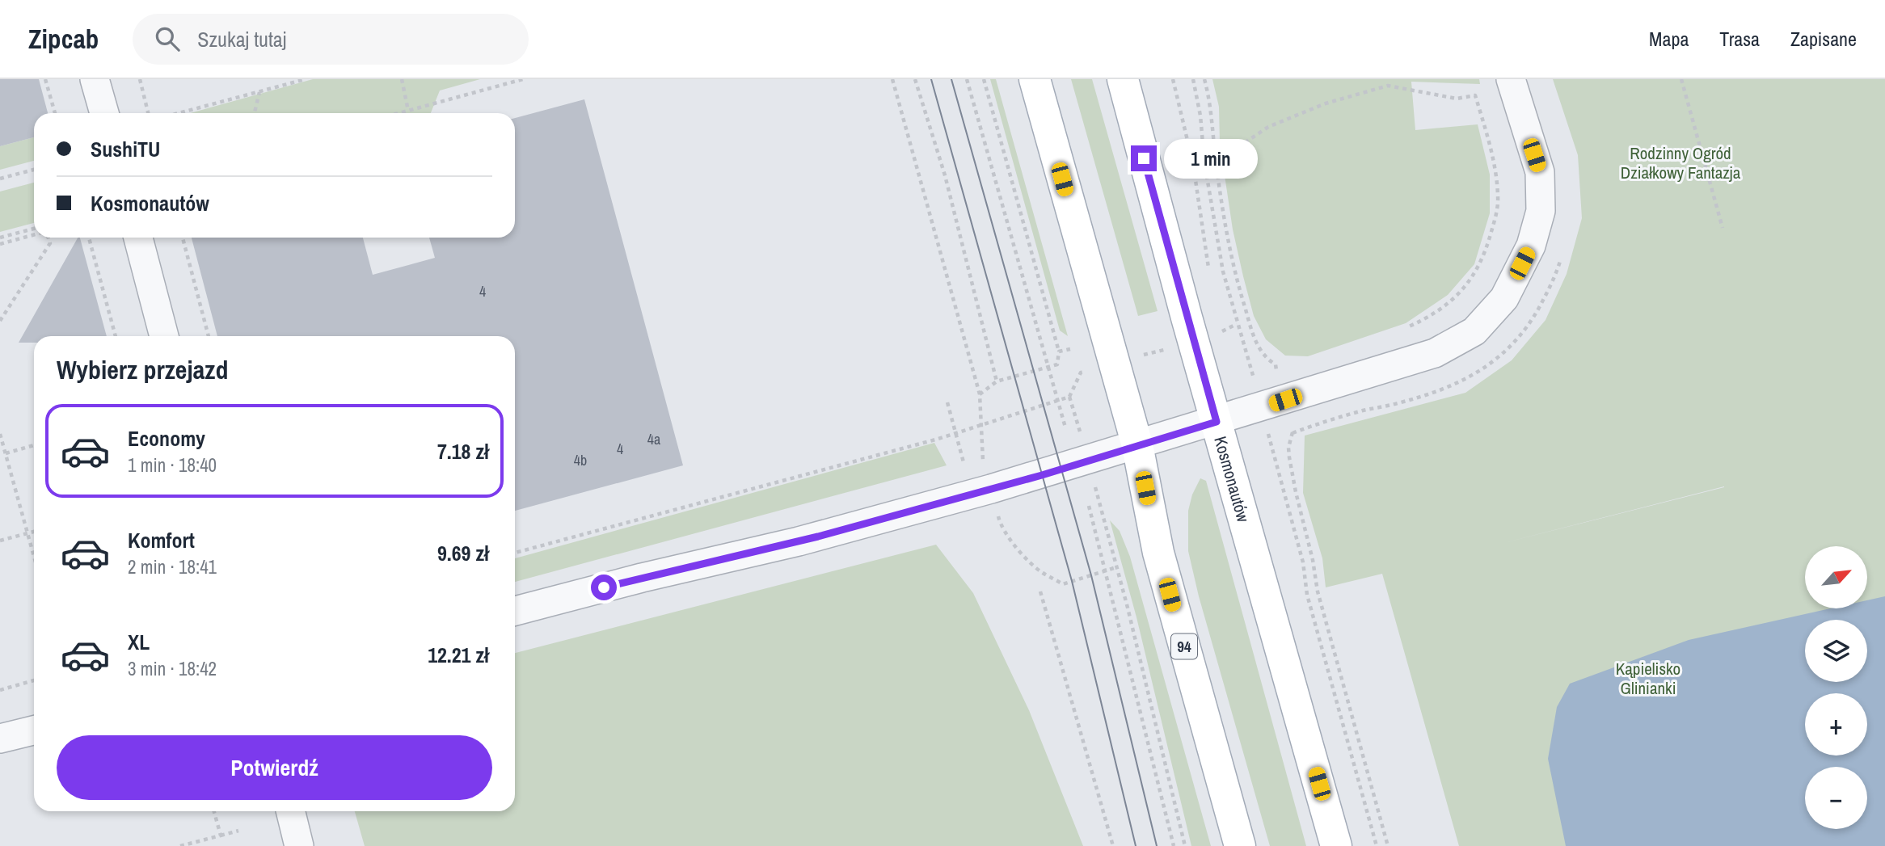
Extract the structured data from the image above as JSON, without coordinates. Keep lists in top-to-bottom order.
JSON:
{
  "streets": {
    "main road": ["Kosmonautów", "94"]
  },
  "parks": ["Rodzinny Ogród Działkowy Fantazja", "Kąpielisko Glinianki"],
  "house_numbers": [
    "4",
    "4a",
    "4",
    "4b"
  ],
  "north": "top right",
  "page": {
    "header": "Zipcab",
    "search": "Szukaj tutaj",
    "nav": ["Mapa", "Trasa", "Zapisane"],
    "banner": ["SushiTU", "Kosmonautów"],
    "bubble": "1 min",
    "heading": "Wybierz przejazd",
    "list": [
      {
        "name": "Economy",
        "note": "1 min · 18:40",
        "value": "7.18 zł"
      },
      {
        "name": "Komfort",
        "note": "2 min · 18:41",
        "value": "9.69 zł"
      },
      {
        "name": "XL",
        "note": "3 min · 18:42",
        "value": "12.21 zł"
      }
    ],
    "map_buttons": ["+", "−"],
    "buttons": "Potwierdź"
  }
}
